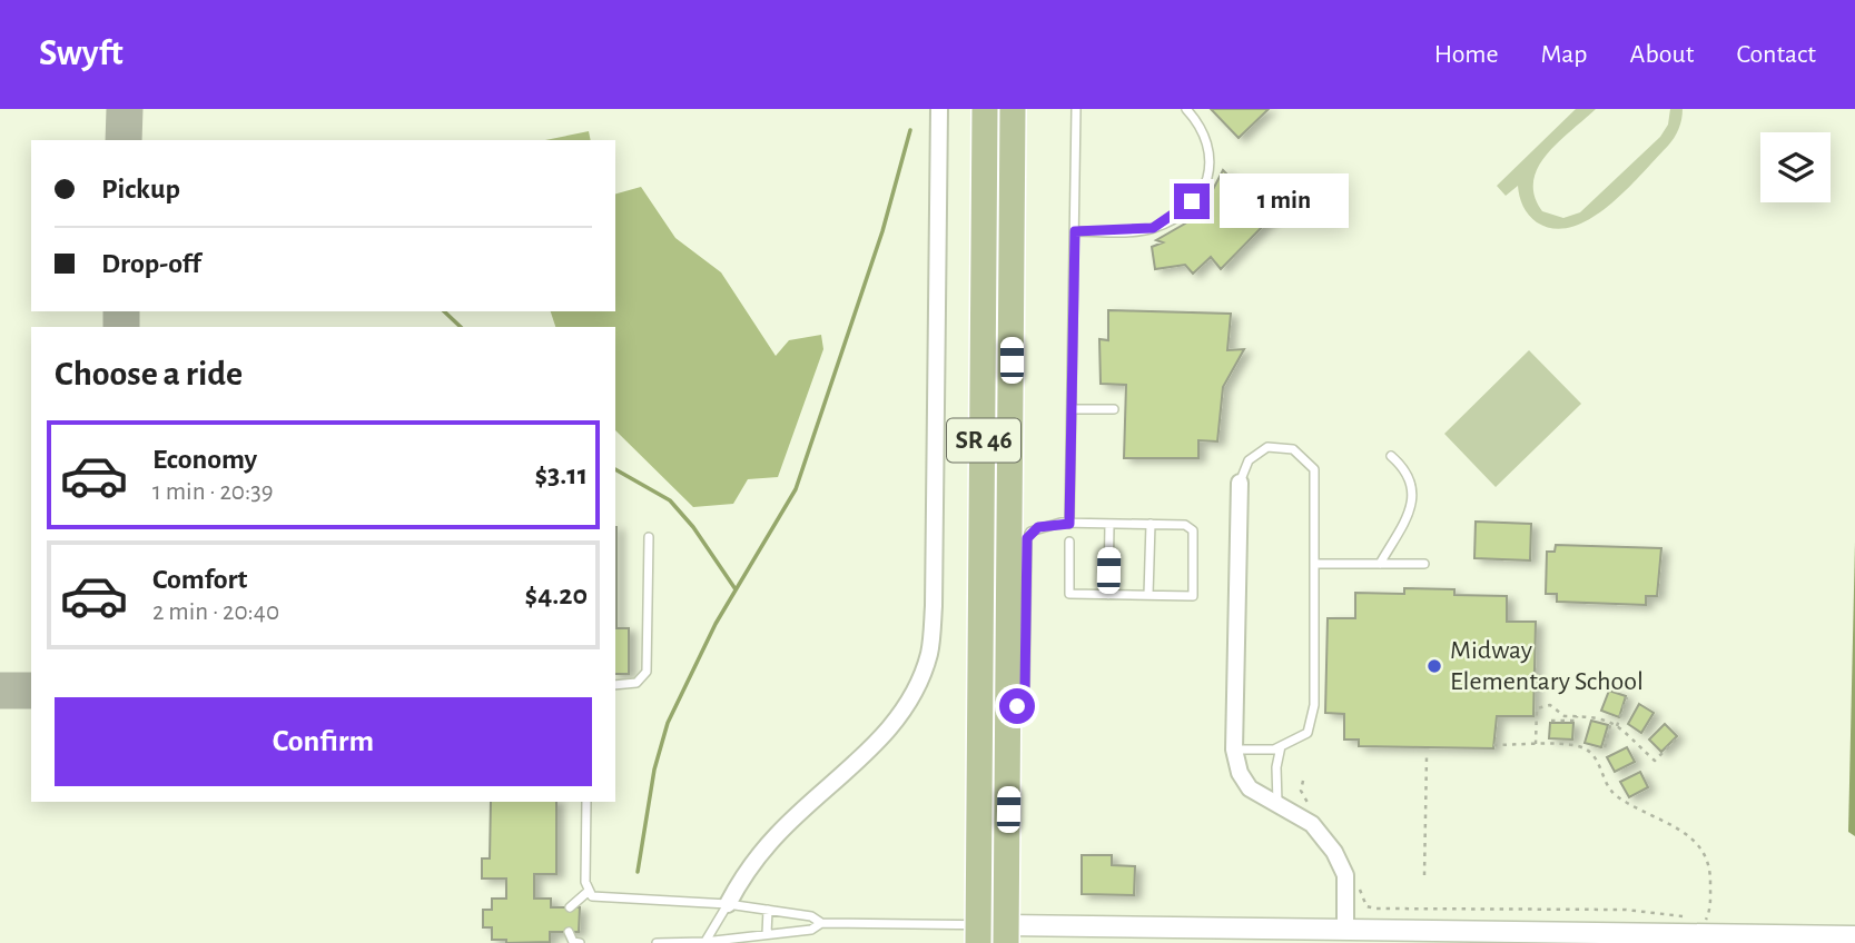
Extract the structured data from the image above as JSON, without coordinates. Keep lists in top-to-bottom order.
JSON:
{
  "streets": {
    "main road": ["SR 46"]
  },
  "places": ["Midway Elementary School"],
  "page": {
    "header": "Swyft",
    "nav": [
      "Home",
      "Map",
      "About",
      "Contact"
    ],
    "banner": ["Pickup", "Drop-off"],
    "bubble": "1 min",
    "heading": "Choose a ride",
    "list": [
      {
        "name": "Economy",
        "note": "1 min · 20:39",
        "value": "$3.11"
      },
      {
        "name": "Comfort",
        "note": "2 min · 20:40",
        "value": "$4.20"
      }
    ],
    "buttons": "Confirm"
  }
}
